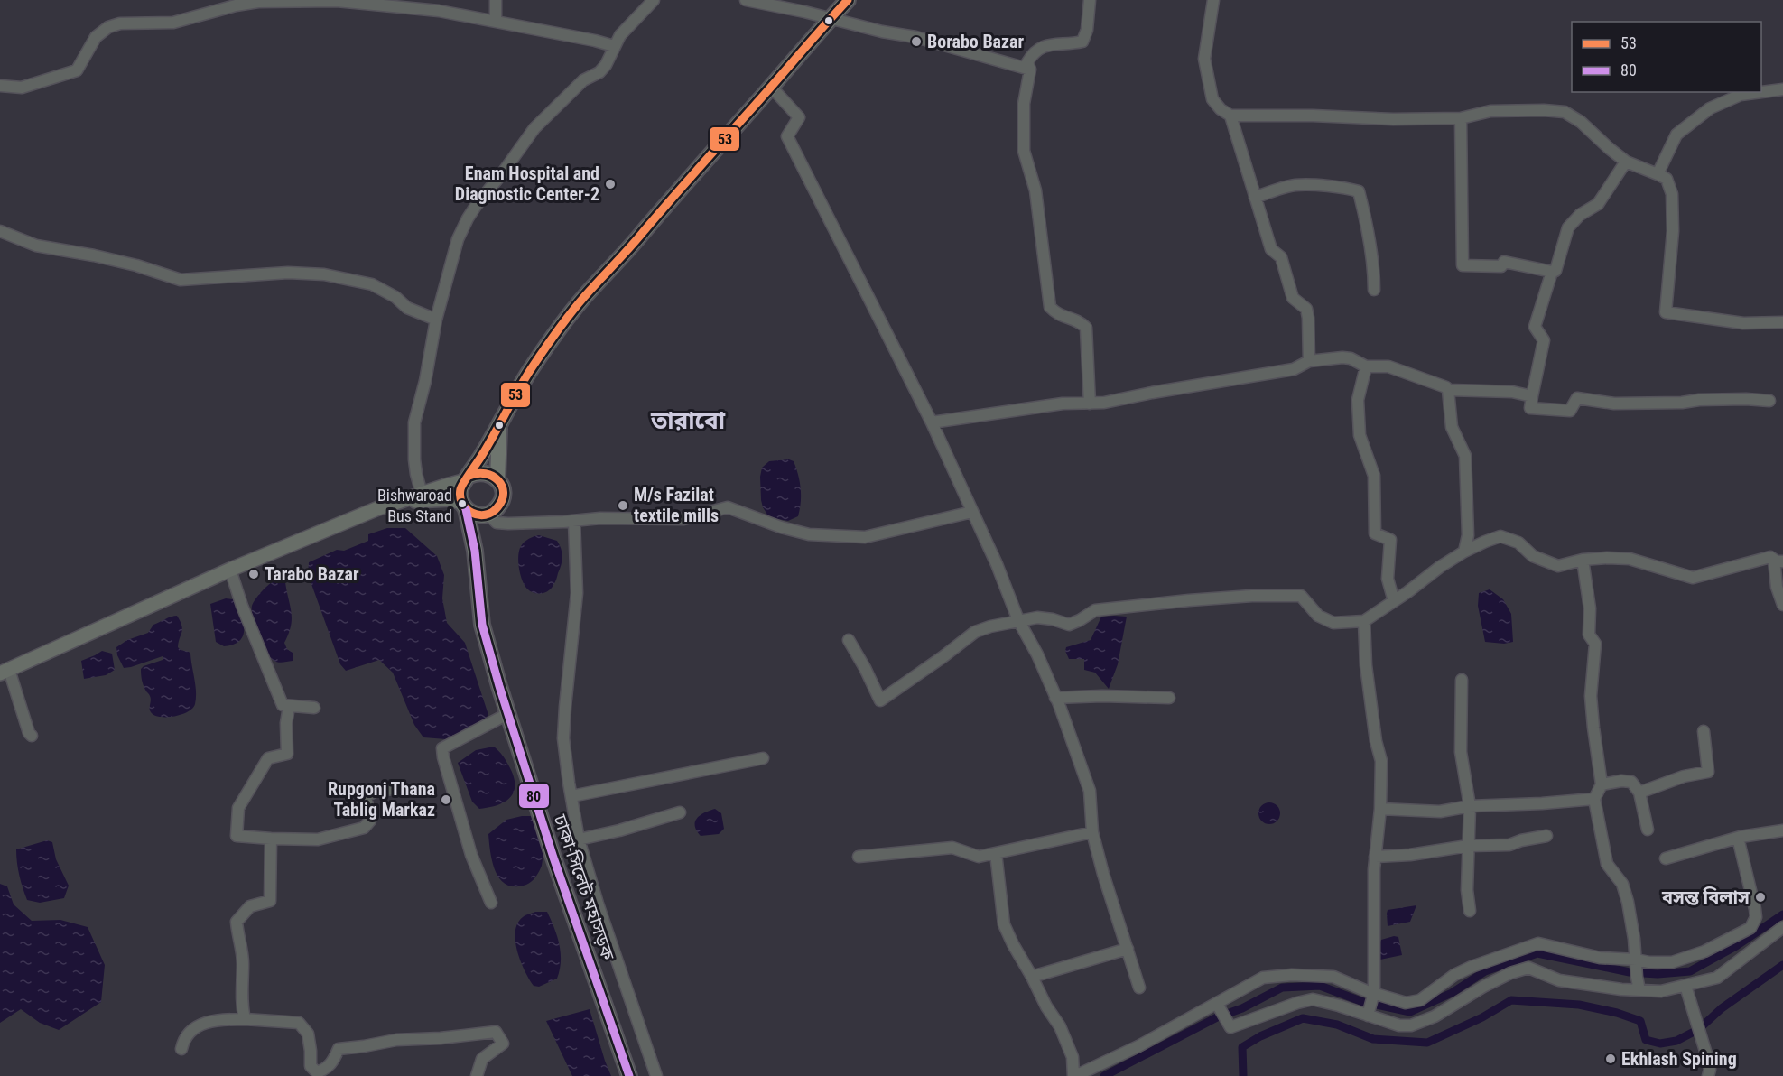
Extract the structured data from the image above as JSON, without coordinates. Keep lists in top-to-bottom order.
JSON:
{
  "streets": {
    "highway": ["ঢাকা-সিলেট মহাসড়ক"]
  },
  "districts": ["তারাবো"],
  "places": [
    "Borabo Bazar",
    "Enam Hospital and Diagnostic Center-2",
    "Bishwaroad Bus Stand",
    "M/s Fazilat textile mills",
    "Tarabo Bazar",
    "Rupgonj Thana Tablig Markaz",
    "বসন্ত বিলাস",
    "Ekhlash Spining"
  ],
  "lines": ["transit line 53", "transit line 80"],
  "legend": ["53", "80"]
}
